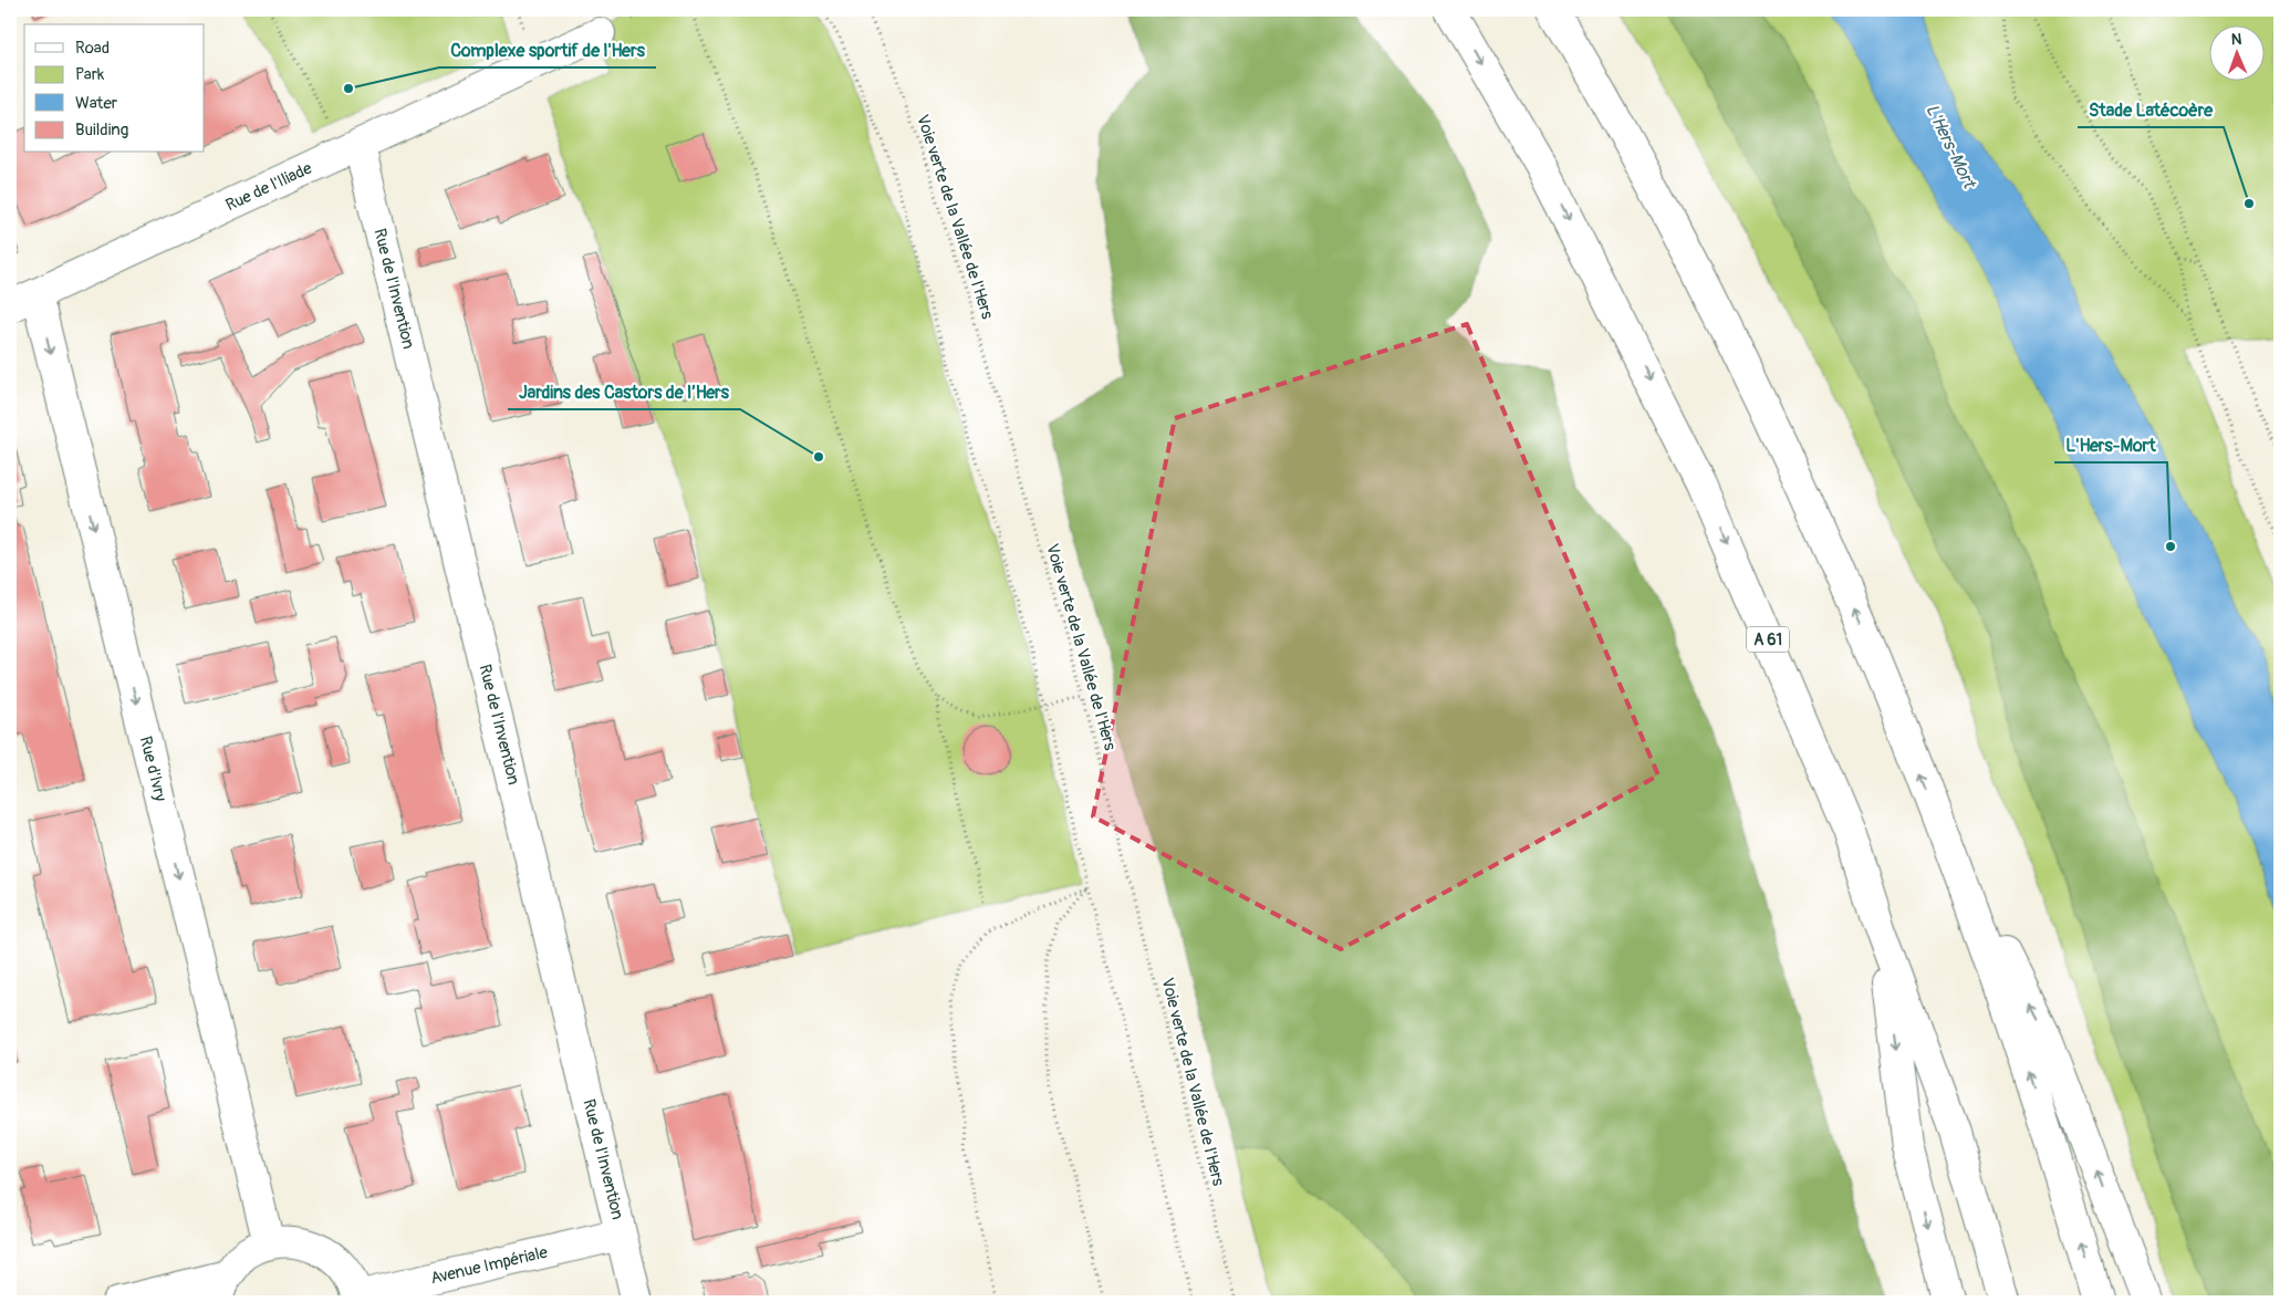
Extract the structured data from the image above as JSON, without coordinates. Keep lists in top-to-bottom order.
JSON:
{
  "streets": {
    "main road": [
      "Rue de l'Iliade",
      "Rue de l'Invention",
      "A 61",
      "Rue d'Ivry",
      "Avenue Impériale"
    ],
    "path": ["Voie verte de la Vallée de l'Hers"]
  },
  "crossings": [
    ["Rue de l'Iliade", "Rue de l'Invention"],
    ["Rue de l'Iliade", "Rue d'Ivry"],
    ["Rue de l'Invention", "Avenue Impériale"]
  ],
  "one_way": ["Rue d'Ivry"],
  "water": ["L'Hers-Mort"],
  "places": [
    "Complexe sportif de l'Hers",
    "Stade Latécoère",
    "Jardins des Castors de l’Hers",
    "L'Hers-Mort"
  ],
  "legend": [
    "Road",
    "Park",
    "Water",
    "Building"
  ],
  "north": "top"
}
